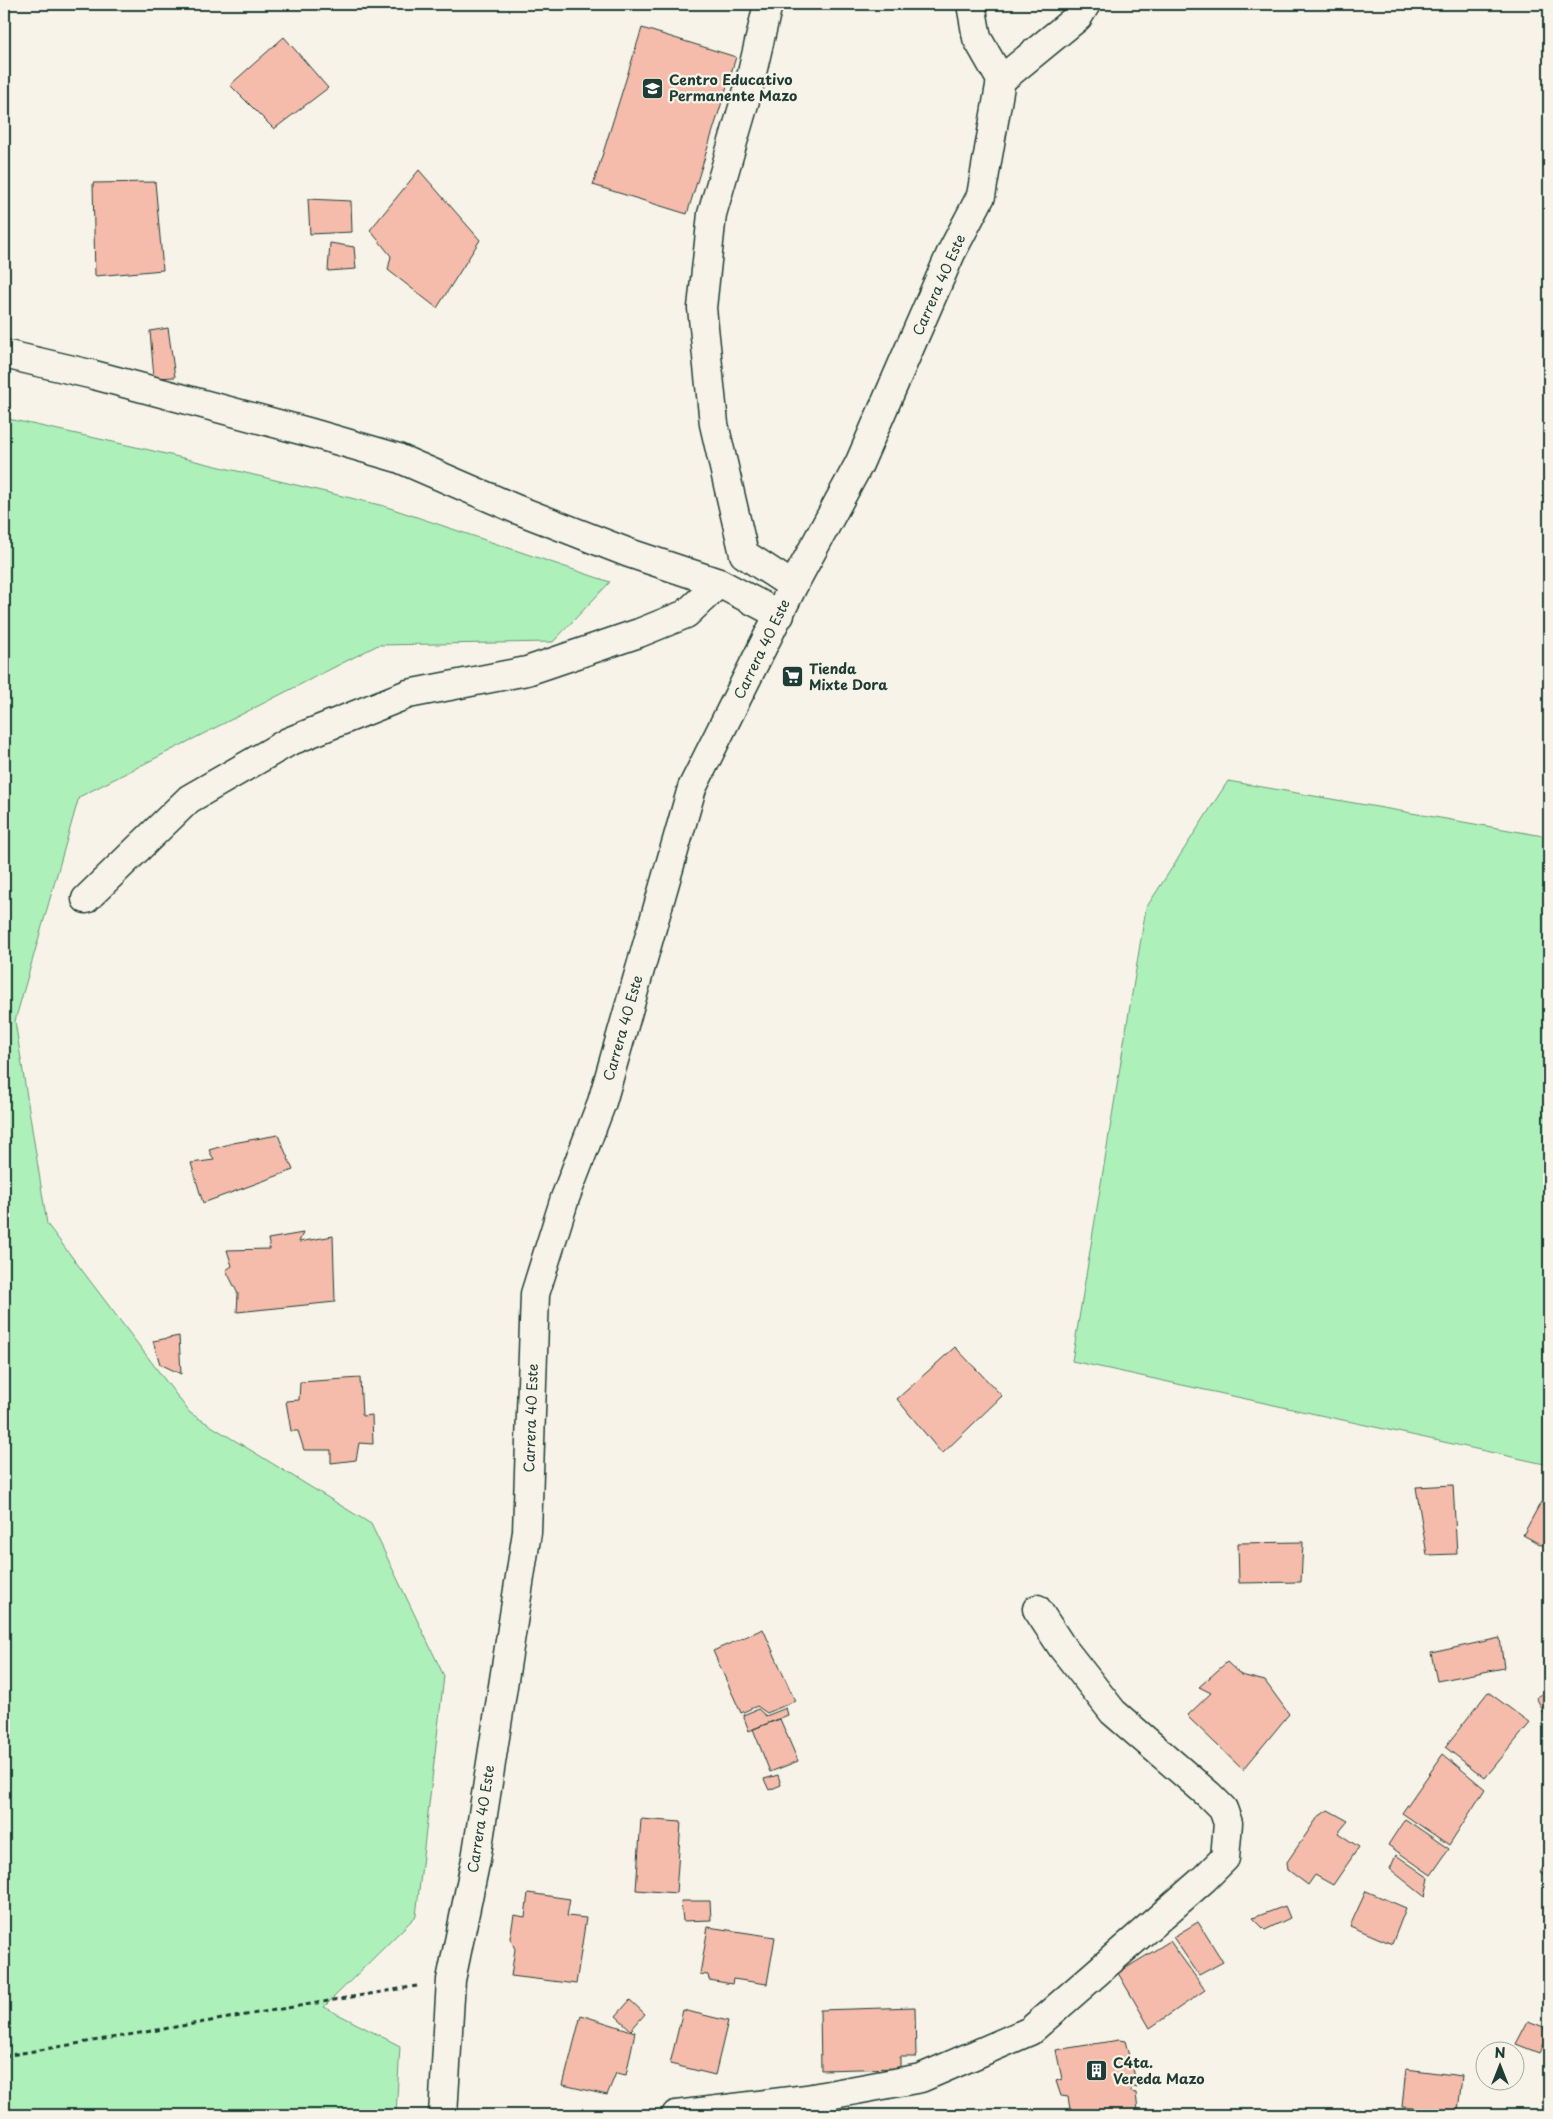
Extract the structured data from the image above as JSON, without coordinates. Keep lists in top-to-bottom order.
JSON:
{
  "streets": {
    "street": ["Carrera 40 Este"]
  },
  "places": {
    "school or university": ["Centro Educativo Permanente Mazo"],
    "supermarket": ["Tienda Mixte Dora"],
    "building": ["C4ta. Vereda Mazo"]
  },
  "north": "top"
}
